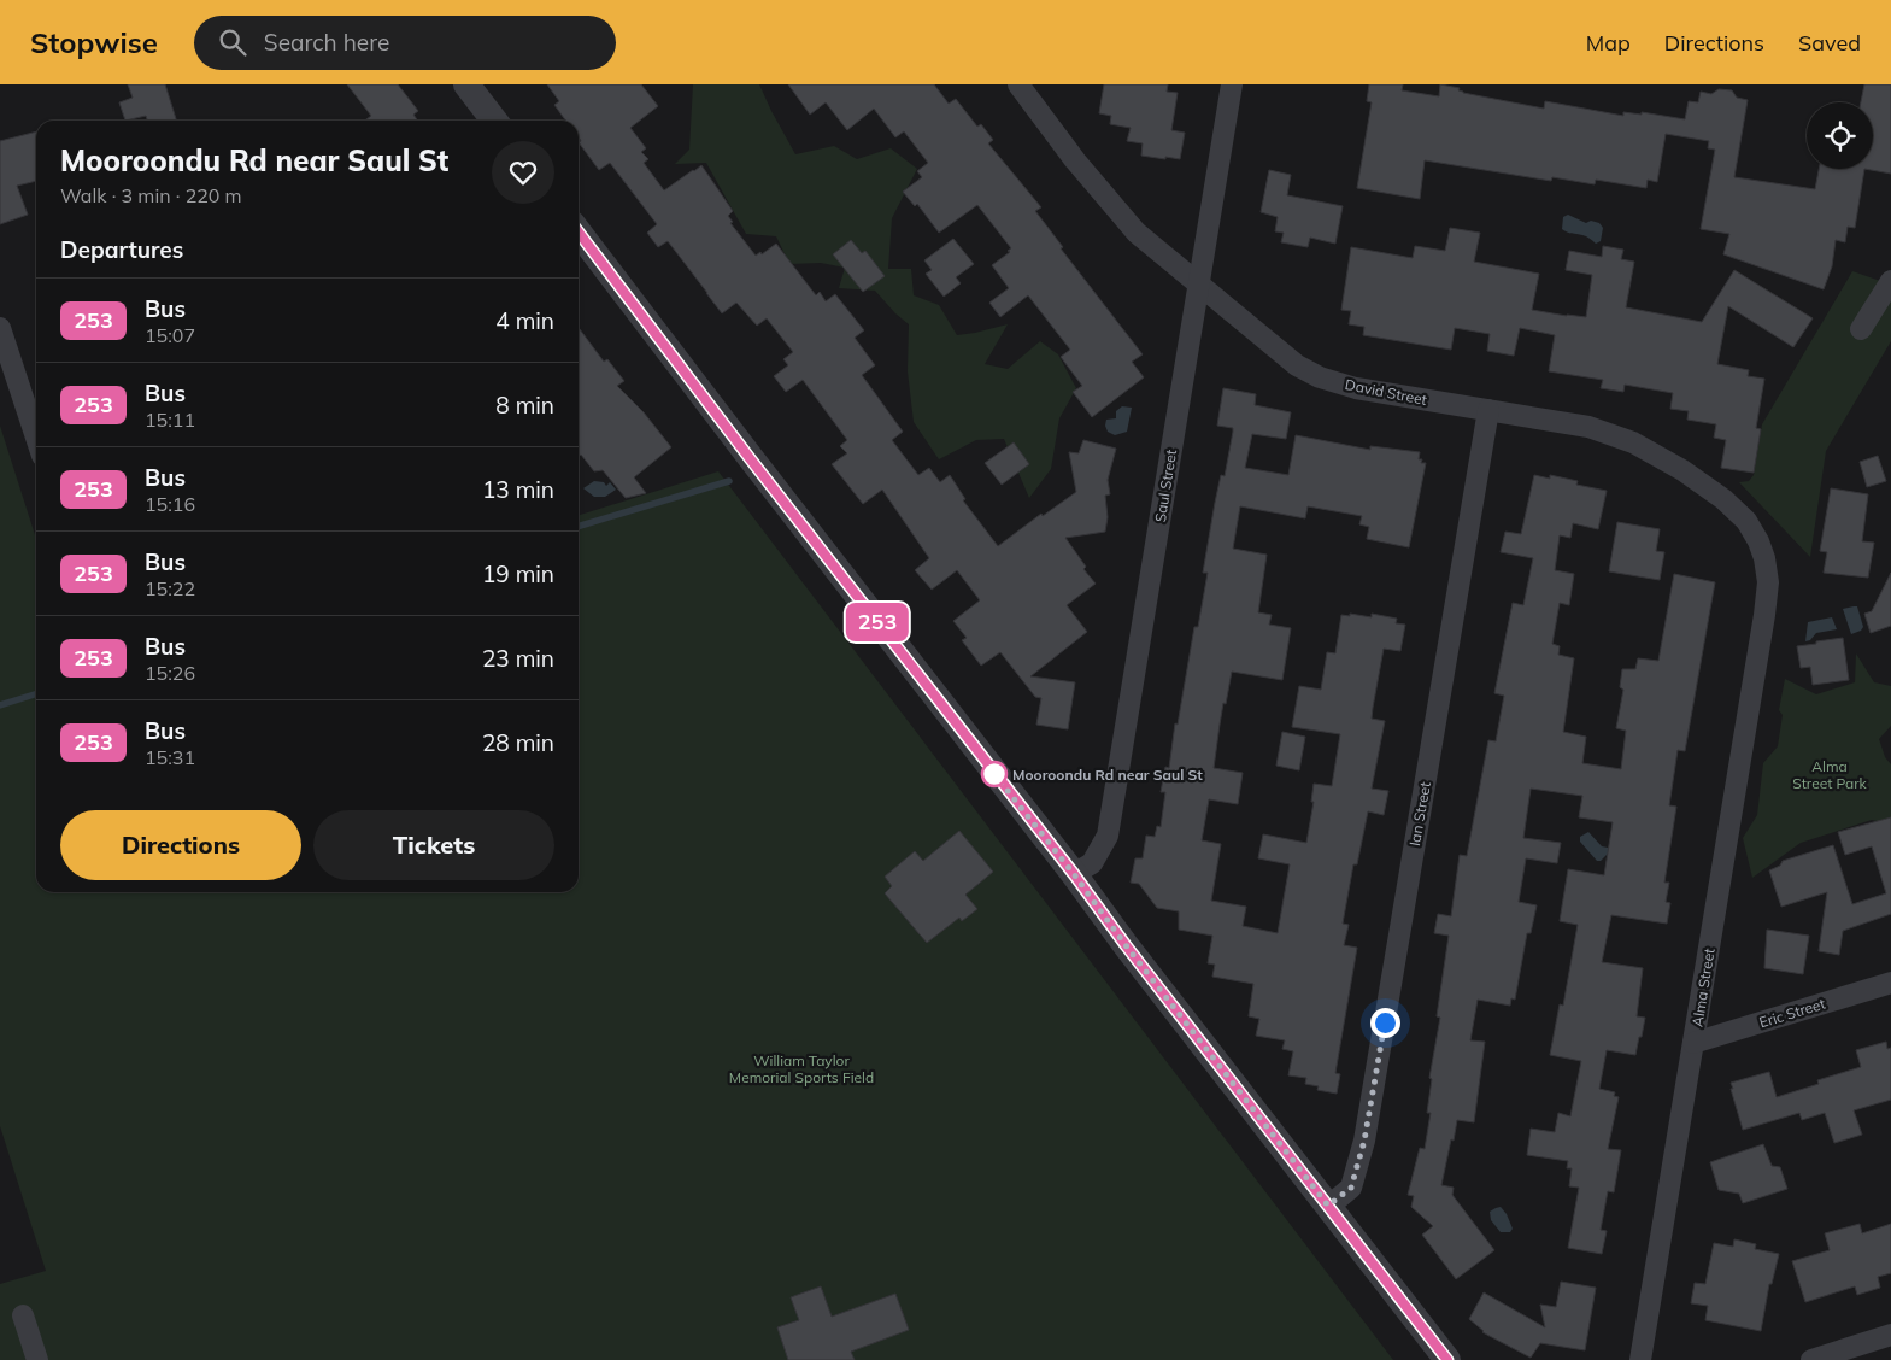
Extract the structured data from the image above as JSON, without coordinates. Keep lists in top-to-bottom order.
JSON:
{
  "streets": {
    "street": [
      "David Street",
      "Saul Street",
      "Ian Street",
      "Alma Street",
      "Eric Street"
    ]
  },
  "crossings": [
    ["David Street", "Saul Street"],
    ["David Street", "Ian Street"],
    ["David Street", "Alma Street"],
    ["Alma Street", "Eric Street"]
  ],
  "parks": ["Alma Street Park", "William Taylor Memorial Sports Field"],
  "places": ["Mooroondu Rd near Saul St"],
  "lines": ["bus line 253"],
  "page": {
    "header": "Stopwise",
    "search": "Search here",
    "nav": ["Map", "Directions", "Saved"],
    "on_map": "253",
    "heading": [
      ["Mooroondu Rd near Saul St", "Walk · 3 min · 220 m"],
      "Departures"
    ],
    "list": [
      {
        "mark": "253",
        "name": "Bus",
        "note": "15:07",
        "value": "4 min"
      },
      {
        "mark": "253",
        "name": "Bus",
        "note": "15:11",
        "value": "8 min"
      },
      {
        "mark": "253",
        "name": "Bus",
        "note": "15:16",
        "value": "13 min"
      },
      {
        "mark": "253",
        "name": "Bus",
        "note": "15:22",
        "value": "19 min"
      },
      {
        "mark": "253",
        "name": "Bus",
        "note": "15:26",
        "value": "23 min"
      },
      {
        "mark": "253",
        "name": "Bus",
        "note": "15:31",
        "value": "28 min"
      }
    ],
    "buttons": ["Directions", "Tickets"]
  }
}
